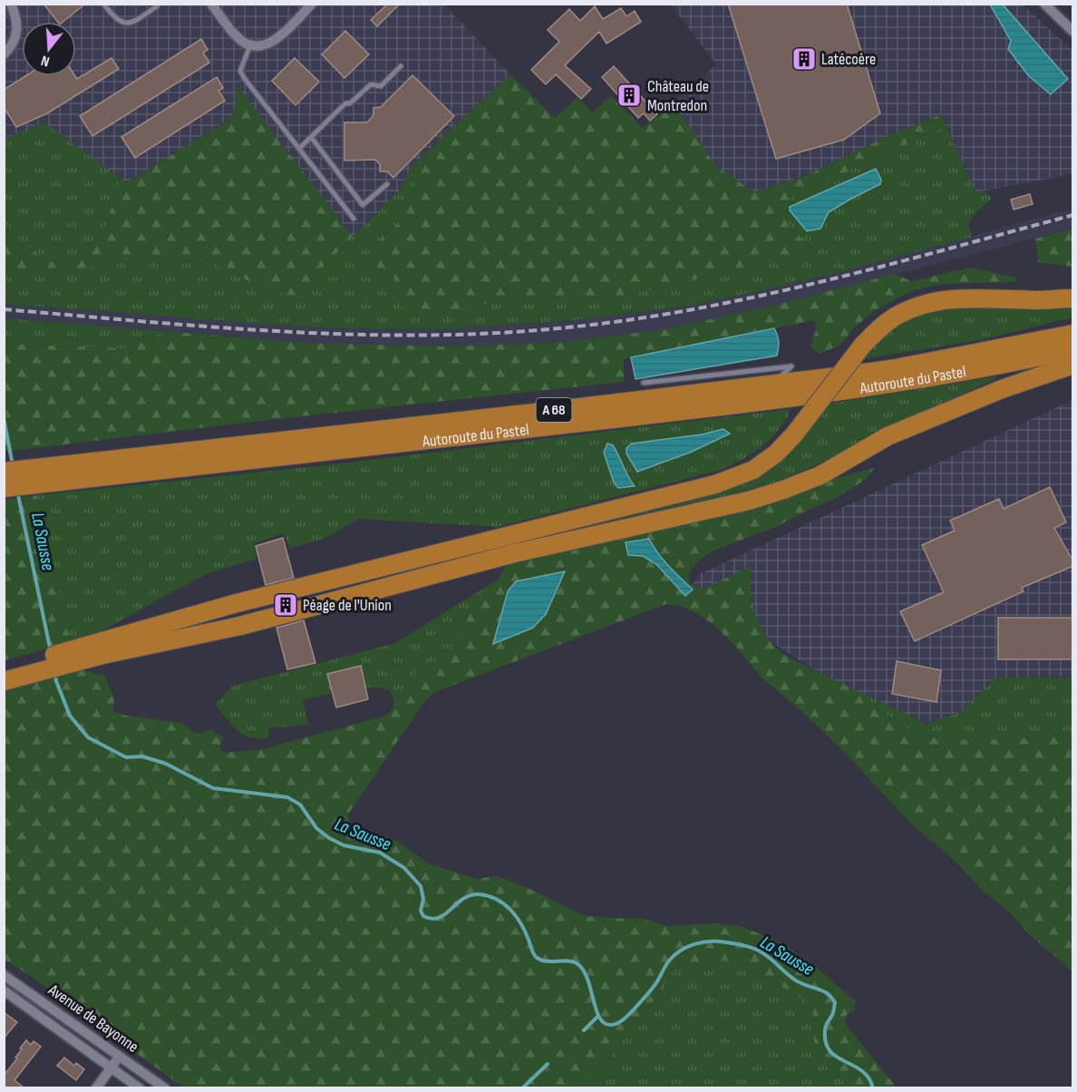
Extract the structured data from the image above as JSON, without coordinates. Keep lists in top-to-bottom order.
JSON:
{
  "streets": {
    "highway": ["Autoroute du Pastel", "A 68"],
    "street": ["Avenue de Bayonne"]
  },
  "water": ["La Sausse"],
  "places": {
    "building": ["Latécoère", "Château de Montredon", "Péage de l'Union"]
  },
  "north": "bottom"
}
